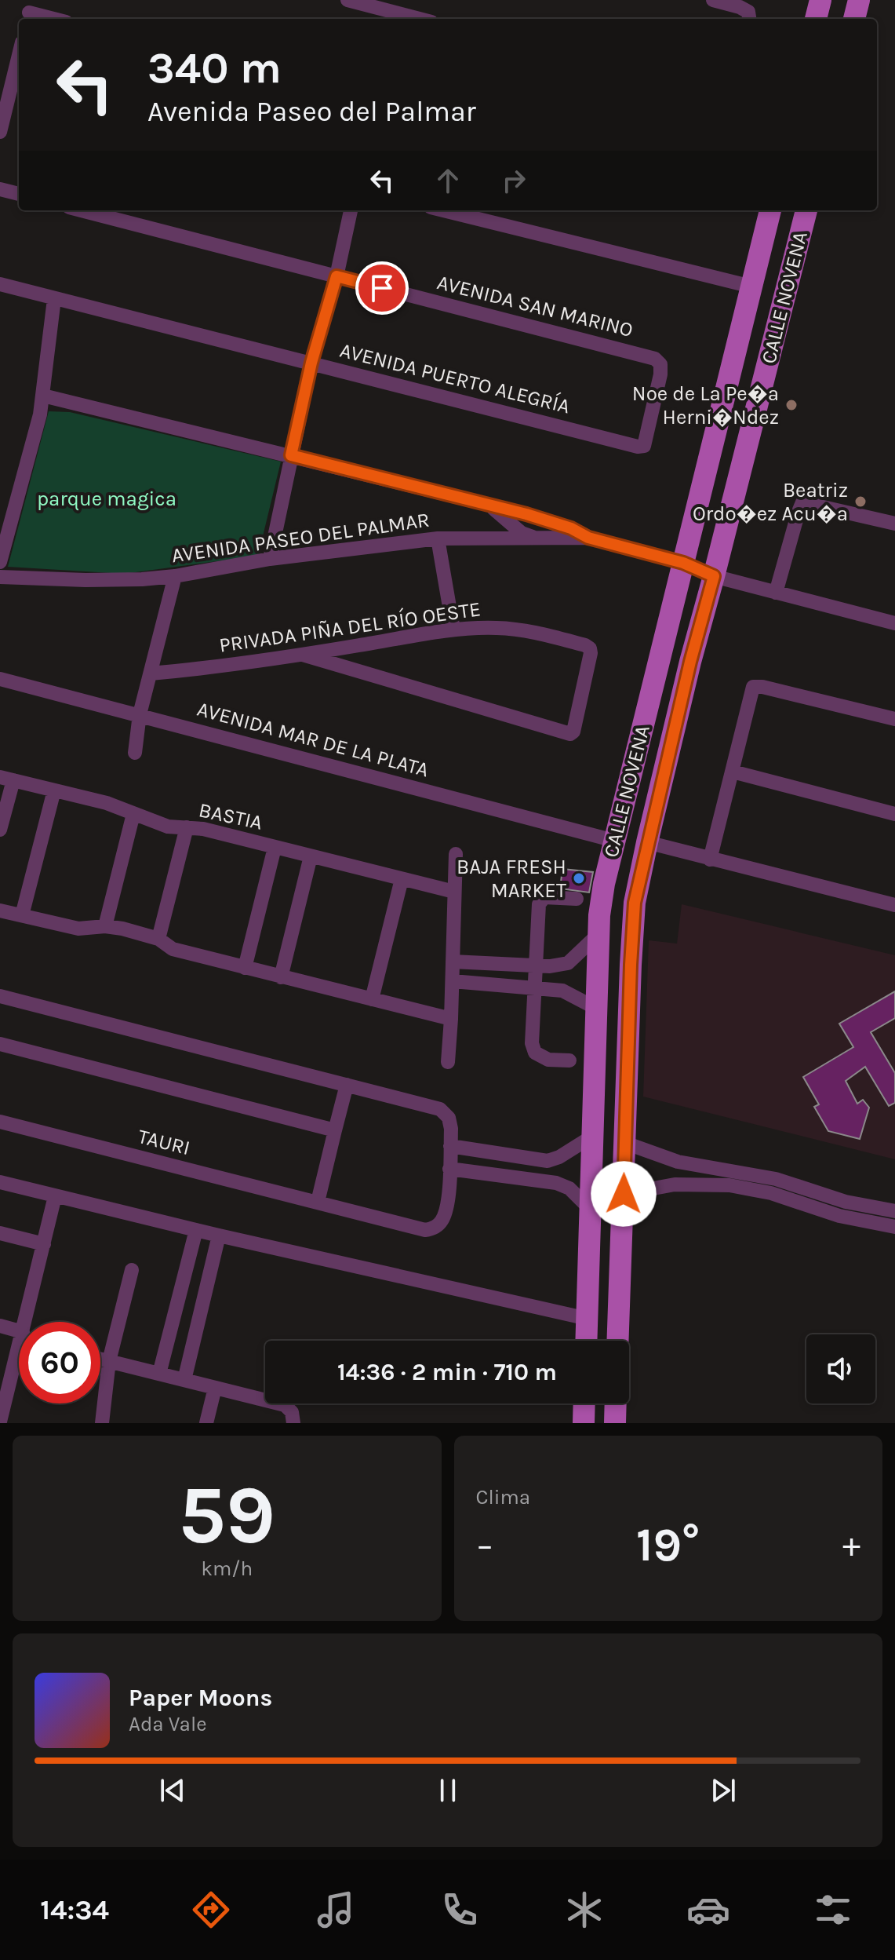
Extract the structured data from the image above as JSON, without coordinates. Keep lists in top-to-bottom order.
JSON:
{
  "streets": {
    "main road": ["CALLE NOVENA"],
    "street": [
      "AVENIDA SAN MARINO",
      "AVENIDA PUERTO ALEGRÍA",
      "AVENIDA PASEO DEL PALMAR",
      "PRIVADA PIÑA DEL RÍO OESTE",
      "AVENIDA MAR DE LA PLATA",
      "BASTIA",
      "TAURI"
    ]
  },
  "crossings": [
    ["CALLE NOVENA", "AVENIDA PASEO DEL PALMAR"],
    ["CALLE NOVENA", "AVENIDA MAR DE LA PLATA"],
    ["AVENIDA SAN MARINO", "AVENIDA PUERTO ALEGRÍA"]
  ],
  "parks": ["parque magica"],
  "places": ["Noe de La Pe�a Herni�Ndez", "Beatriz Ordo�ez Acu�a", "BAJA FRESH MARKET"],
  "page": {
    "turn": ["340 m", "Avenida Paseo del Palmar"],
    "limit": "60",
    "trip": "14:36 · 2 min · 710 m",
    "tile": [
      ["59", "km/h"],
      "Clima"
    ],
    "heat": ["−", "19°", "+"],
    "song": ["Paper Moons", "Ada Vale"],
    "tabs": "14:34"
  }
}
